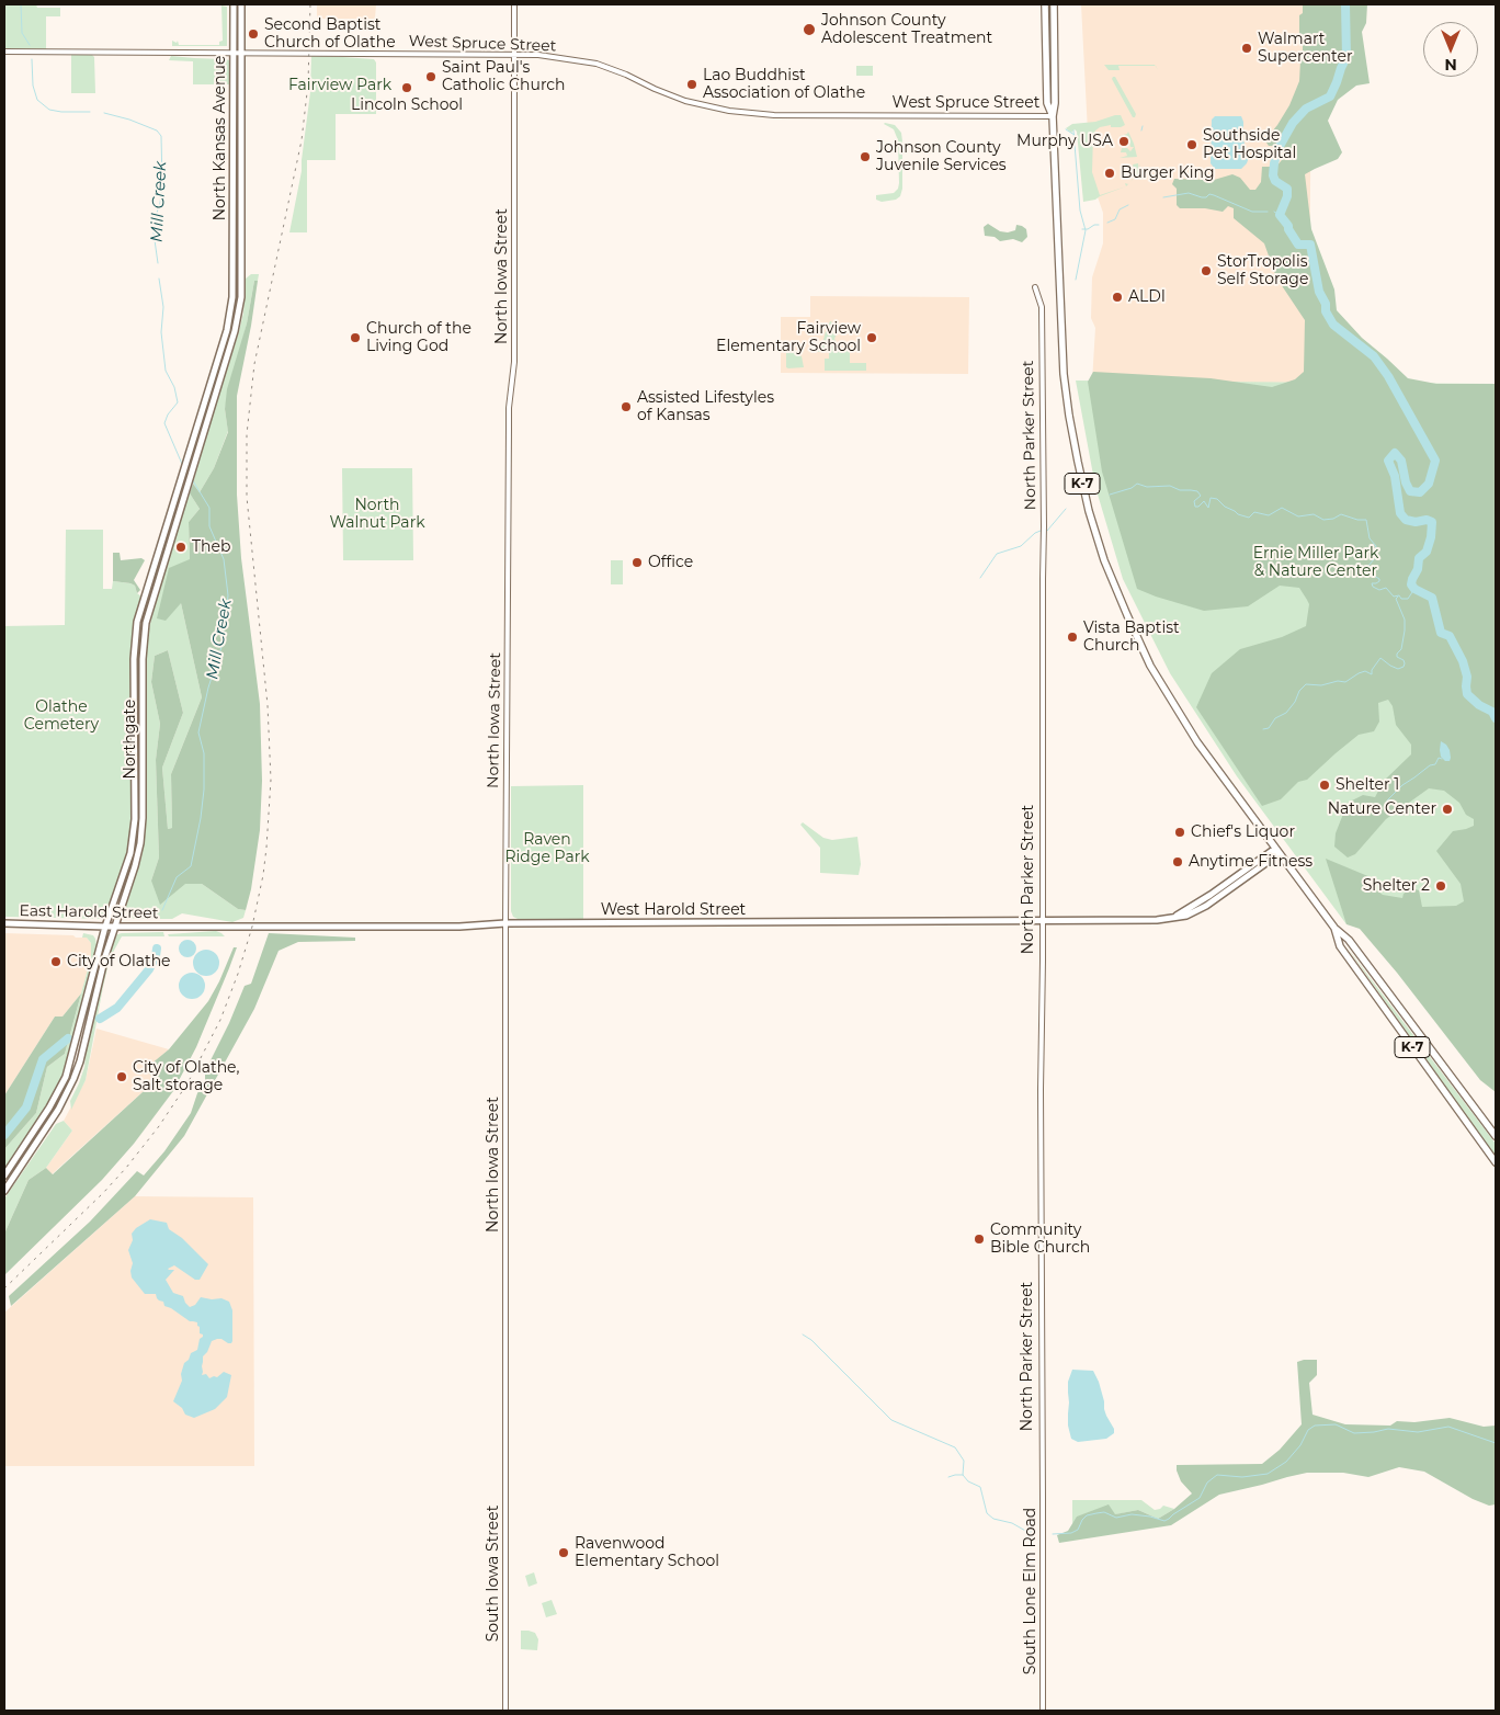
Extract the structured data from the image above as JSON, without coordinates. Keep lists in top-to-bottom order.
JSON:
{
  "streets": {
    "highway": ["K-7"],
    "main road": [
      "North Kansas Avenue",
      "Northgate",
      "West Harold Street",
      "East Harold Street"
    ],
    "street": [
      "West Spruce Street",
      "North Iowa Street",
      "North Parker Street",
      "South Iowa Street",
      "South Lone Elm Road"
    ]
  },
  "crossings": [
    ["West Spruce Street", "North Kansas Avenue"],
    ["West Spruce Street", "North Iowa Street"],
    ["West Spruce Street", "K-7"],
    ["North Kansas Avenue", "Northgate"],
    ["North Iowa Street", "West Harold Street"],
    ["North Iowa Street", "South Iowa Street"],
    ["North Parker Street", "West Harold Street"],
    ["North Parker Street", "South Lone Elm Road"],
    ["K-7", "West Harold Street"],
    ["Northgate", "East Harold Street"],
    ["West Harold Street", "East Harold Street"]
  ],
  "water": ["Mill Creek"],
  "parks": [
    "Fairview Park",
    "North Walnut Park",
    "Ernie Miller Park & Nature Center",
    "Olathe Cemetery",
    "Raven Ridge Park"
  ],
  "places": [
    "Johnson County Adolescent Treatment",
    "Second Baptist Church of Olathe",
    "Walmart Supercenter",
    "Saint Paul's Catholic Church",
    "Lao Buddhist Association of Olathe",
    "Lincoln School",
    "Murphy USA",
    "Southside Pet Hospital",
    "Johnson County Juvenile Services",
    "Burger King",
    "StorTropolis Self Storage",
    "ALDI",
    "Church of the Living God",
    "Fairview Elementary School",
    "Assisted Lifestyles of Kansas",
    "Theb",
    "Office",
    "Vista Baptist Church",
    "Shelter 1",
    "Nature Center",
    "Chief's Liquor",
    "Anytime Fitness",
    "Shelter 2",
    "City of Olathe",
    "City of Olathe, Salt storage",
    "Community Bible Church",
    "Ravenwood Elementary School"
  ],
  "north": "bottom"
}
